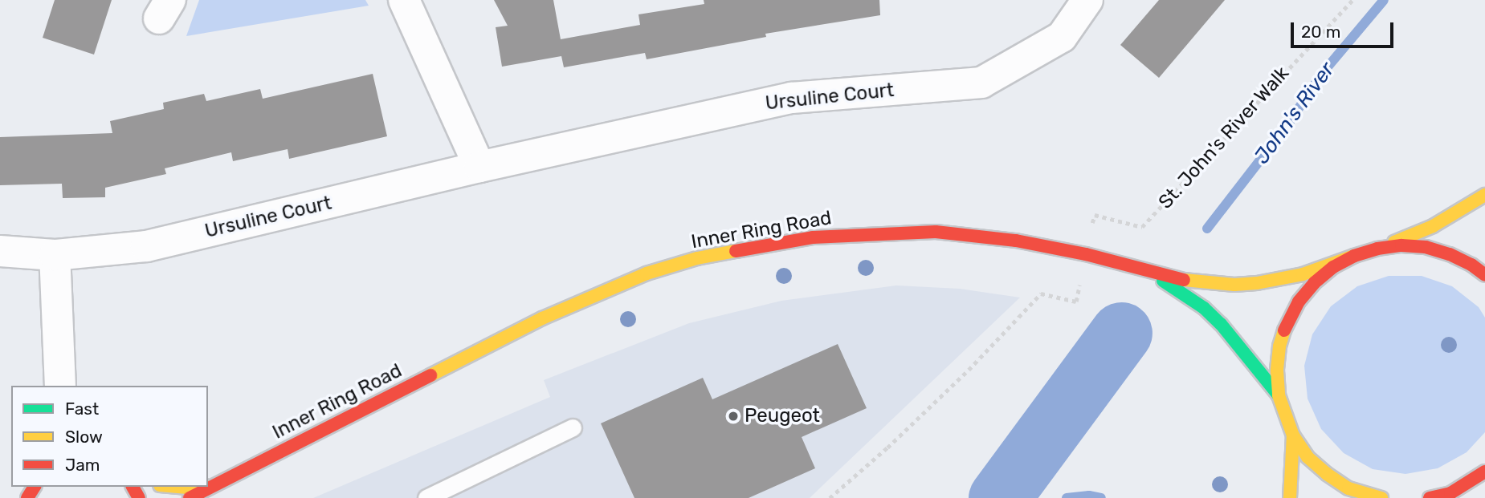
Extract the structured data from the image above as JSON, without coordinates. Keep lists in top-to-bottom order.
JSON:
{
  "streets": {
    "main road": ["Inner Ring Road"],
    "street": ["Ursuline Court"],
    "path": ["St. John's River Walk"]
  },
  "water": ["John's River"],
  "places": ["Peugeot"],
  "legend": ["Fast", "Slow", "Jam"],
  "scale_bar": "20 m"
}
